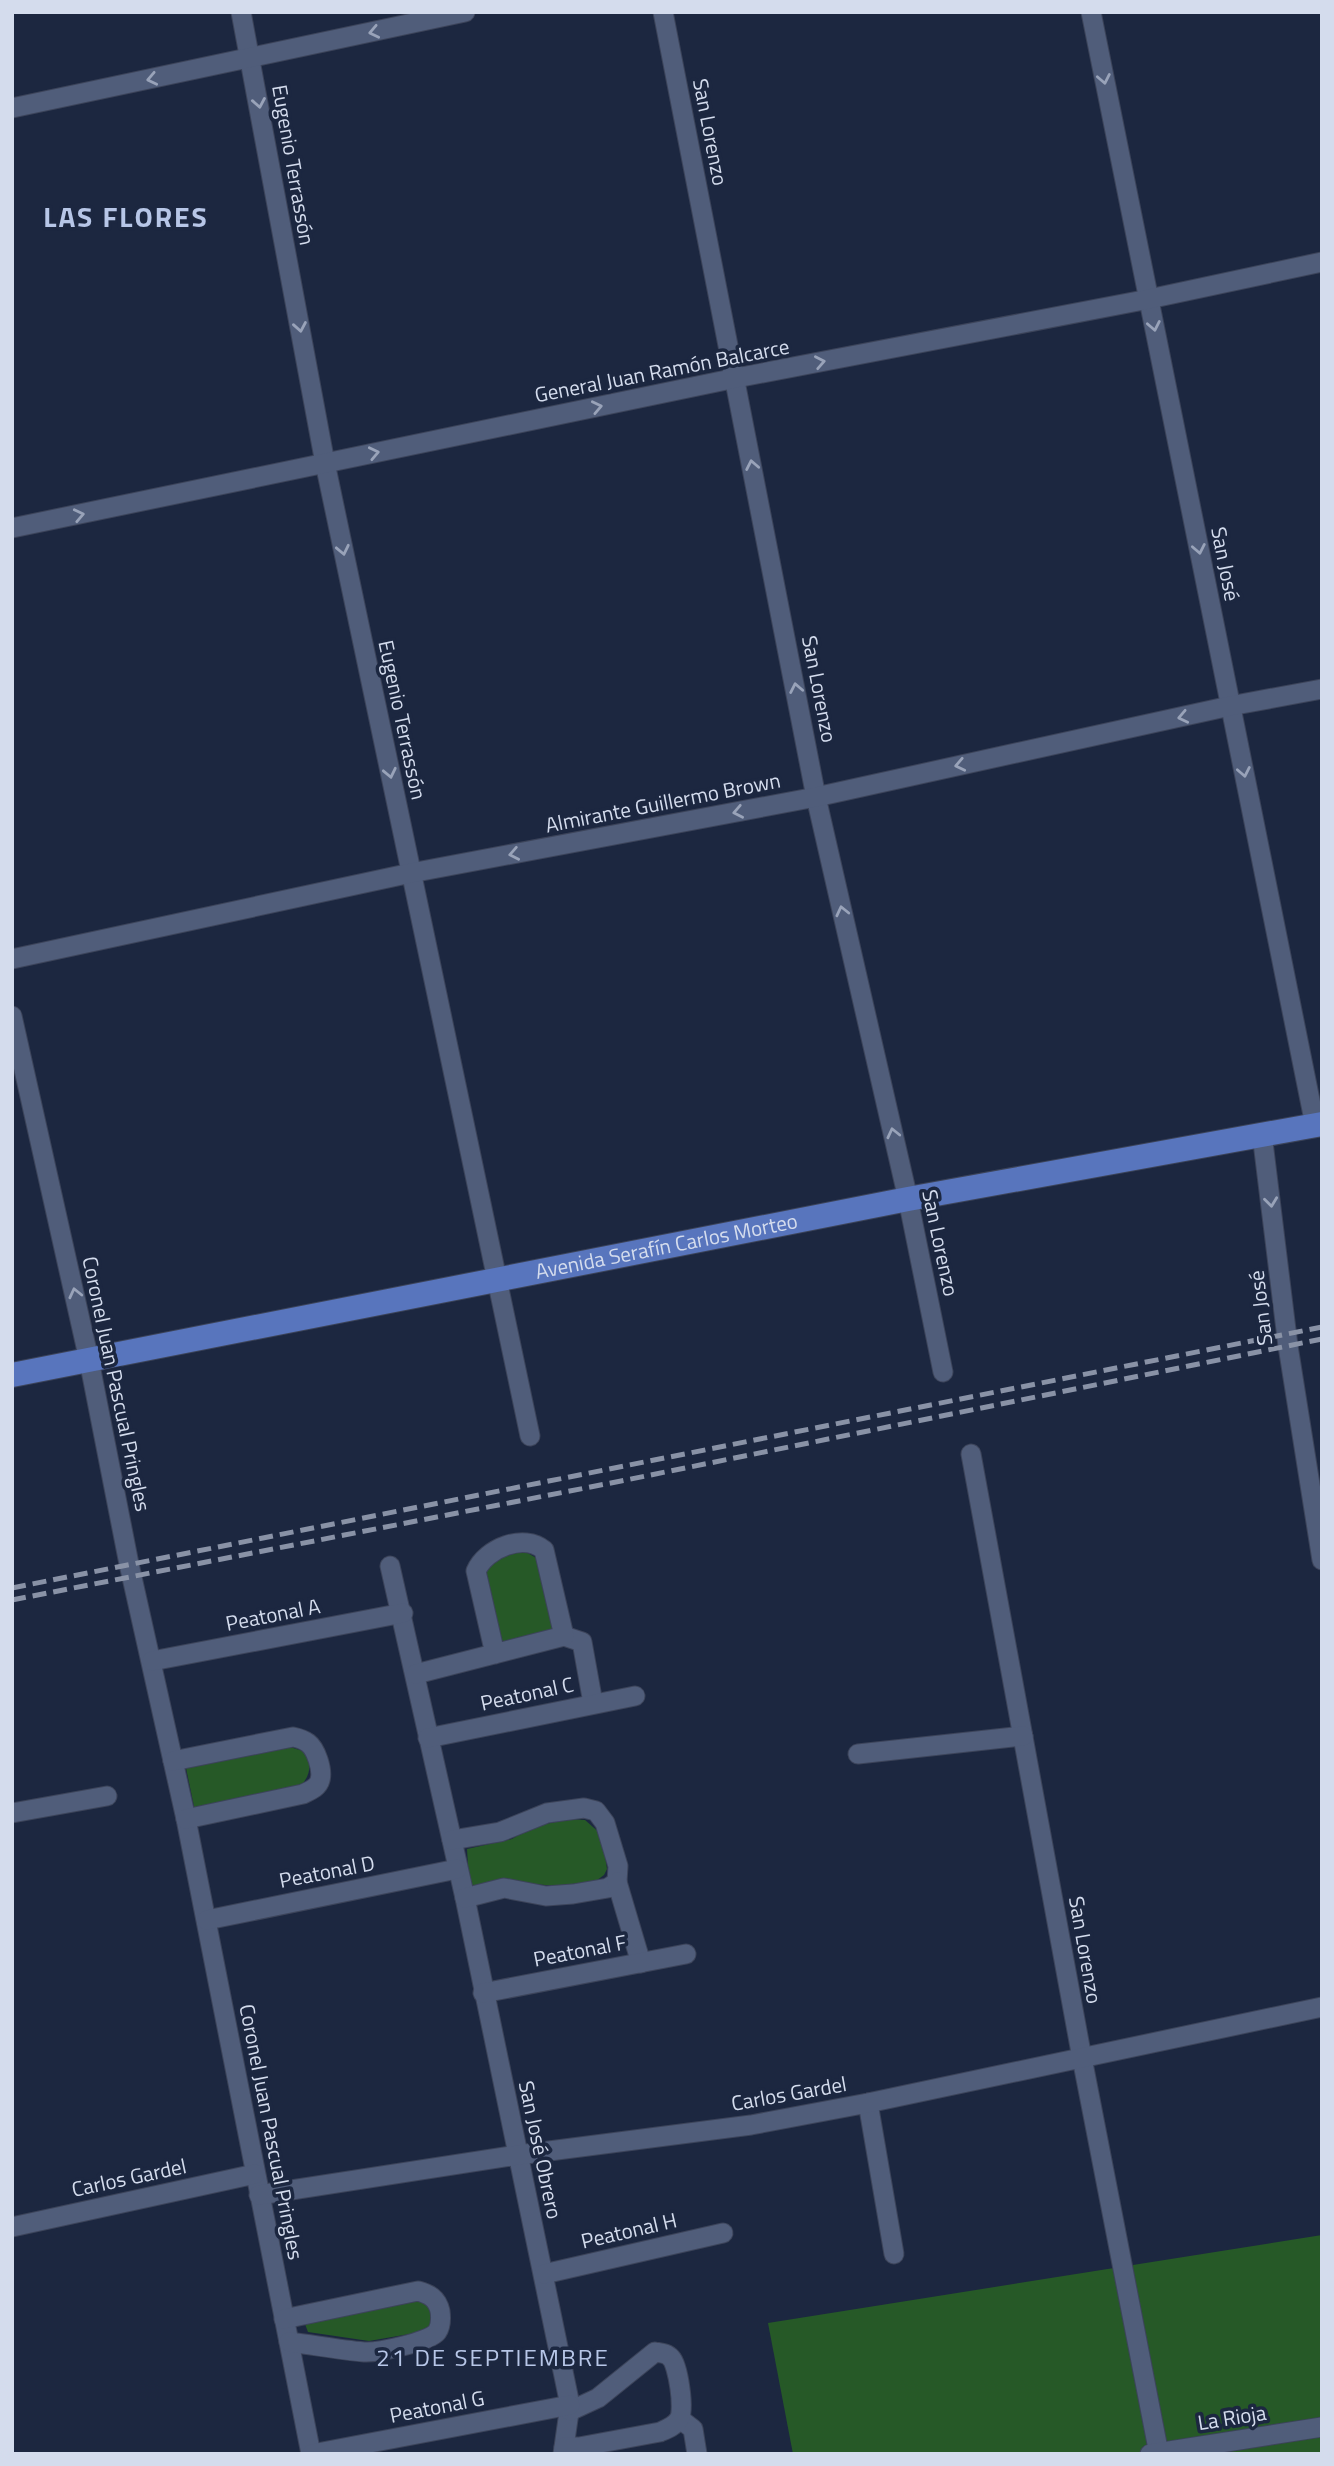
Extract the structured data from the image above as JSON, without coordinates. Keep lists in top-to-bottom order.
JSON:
{
  "streets": {
    "main road": ["Avenida Serafín Carlos Morteo"],
    "street": [
      "San Lorenzo",
      "Eugenio Terrassón",
      "General Juan Ramón Balcarce",
      "San José",
      "Almirante Guillermo Brown",
      "Coronel Juan Pascual Pringles",
      "Peatonal A",
      "Peatonal C",
      "Peatonal D",
      "Peatonal F",
      "Carlos Gardel",
      "San José Obrero",
      "Peatonal H",
      "Peatonal G",
      "La Rioja"
    ]
  },
  "crossings": [
    ["San Lorenzo", "General Juan Ramón Balcarce"],
    ["San Lorenzo", "Almirante Guillermo Brown"],
    ["San Lorenzo", "Avenida Serafín Carlos Morteo"],
    ["San Lorenzo", "Carlos Gardel"],
    ["San Lorenzo", "La Rioja"],
    ["Eugenio Terrassón", "General Juan Ramón Balcarce"],
    ["Eugenio Terrassón", "Almirante Guillermo Brown"],
    ["Eugenio Terrassón", "Avenida Serafín Carlos Morteo"],
    ["General Juan Ramón Balcarce", "San José"],
    ["San José", "Almirante Guillermo Brown"],
    ["San José", "Avenida Serafín Carlos Morteo"],
    ["Avenida Serafín Carlos Morteo", "Coronel Juan Pascual Pringles"],
    ["Coronel Juan Pascual Pringles", "Peatonal A"],
    ["Coronel Juan Pascual Pringles", "Peatonal D"],
    ["Coronel Juan Pascual Pringles", "Carlos Gardel"],
    ["Coronel Juan Pascual Pringles", "Peatonal G"],
    ["Peatonal A", "San José Obrero"],
    ["Peatonal C", "San José Obrero"],
    ["Peatonal D", "San José Obrero"],
    ["Peatonal F", "San José Obrero"],
    ["Carlos Gardel", "San José Obrero"],
    ["San José Obrero", "Peatonal H"],
    ["San José Obrero", "Peatonal G"]
  ],
  "one_way": [
    "Eugenio Terrassón",
    "General Juan Ramón Balcarce",
    "San José",
    "Almirante Guillermo Brown"
  ],
  "districts": ["LAS FLORES", "21 DE SEPTIEMBRE"]
}
